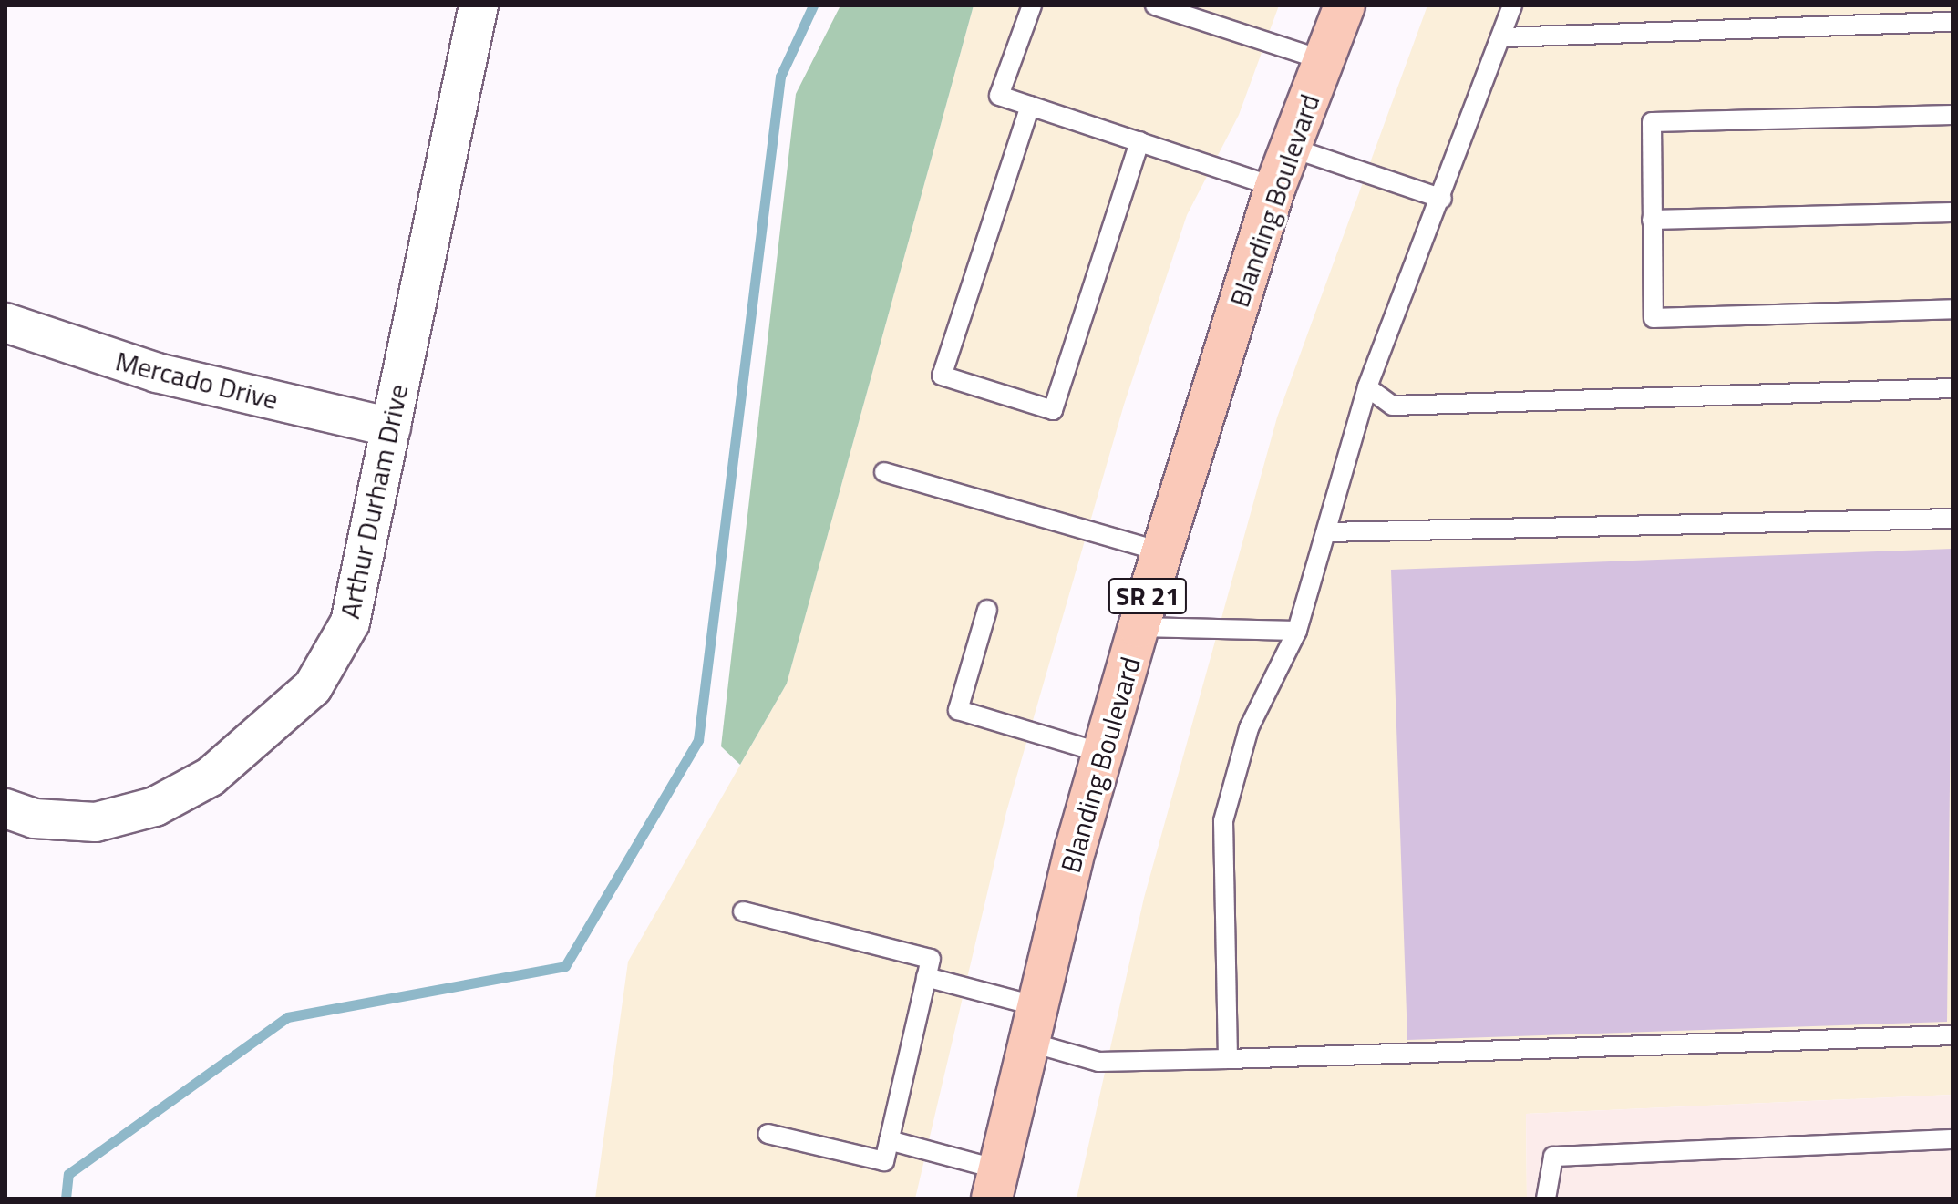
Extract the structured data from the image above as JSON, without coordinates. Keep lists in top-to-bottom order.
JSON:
{
  "streets": {
    "main road": ["Blanding Boulevard", "SR 21"],
    "street": ["Mercado Drive", "Arthur Durham Drive"]
  },
  "crossings": [
    ["Mercado Drive", "Arthur Durham Drive"]
  ]
}
